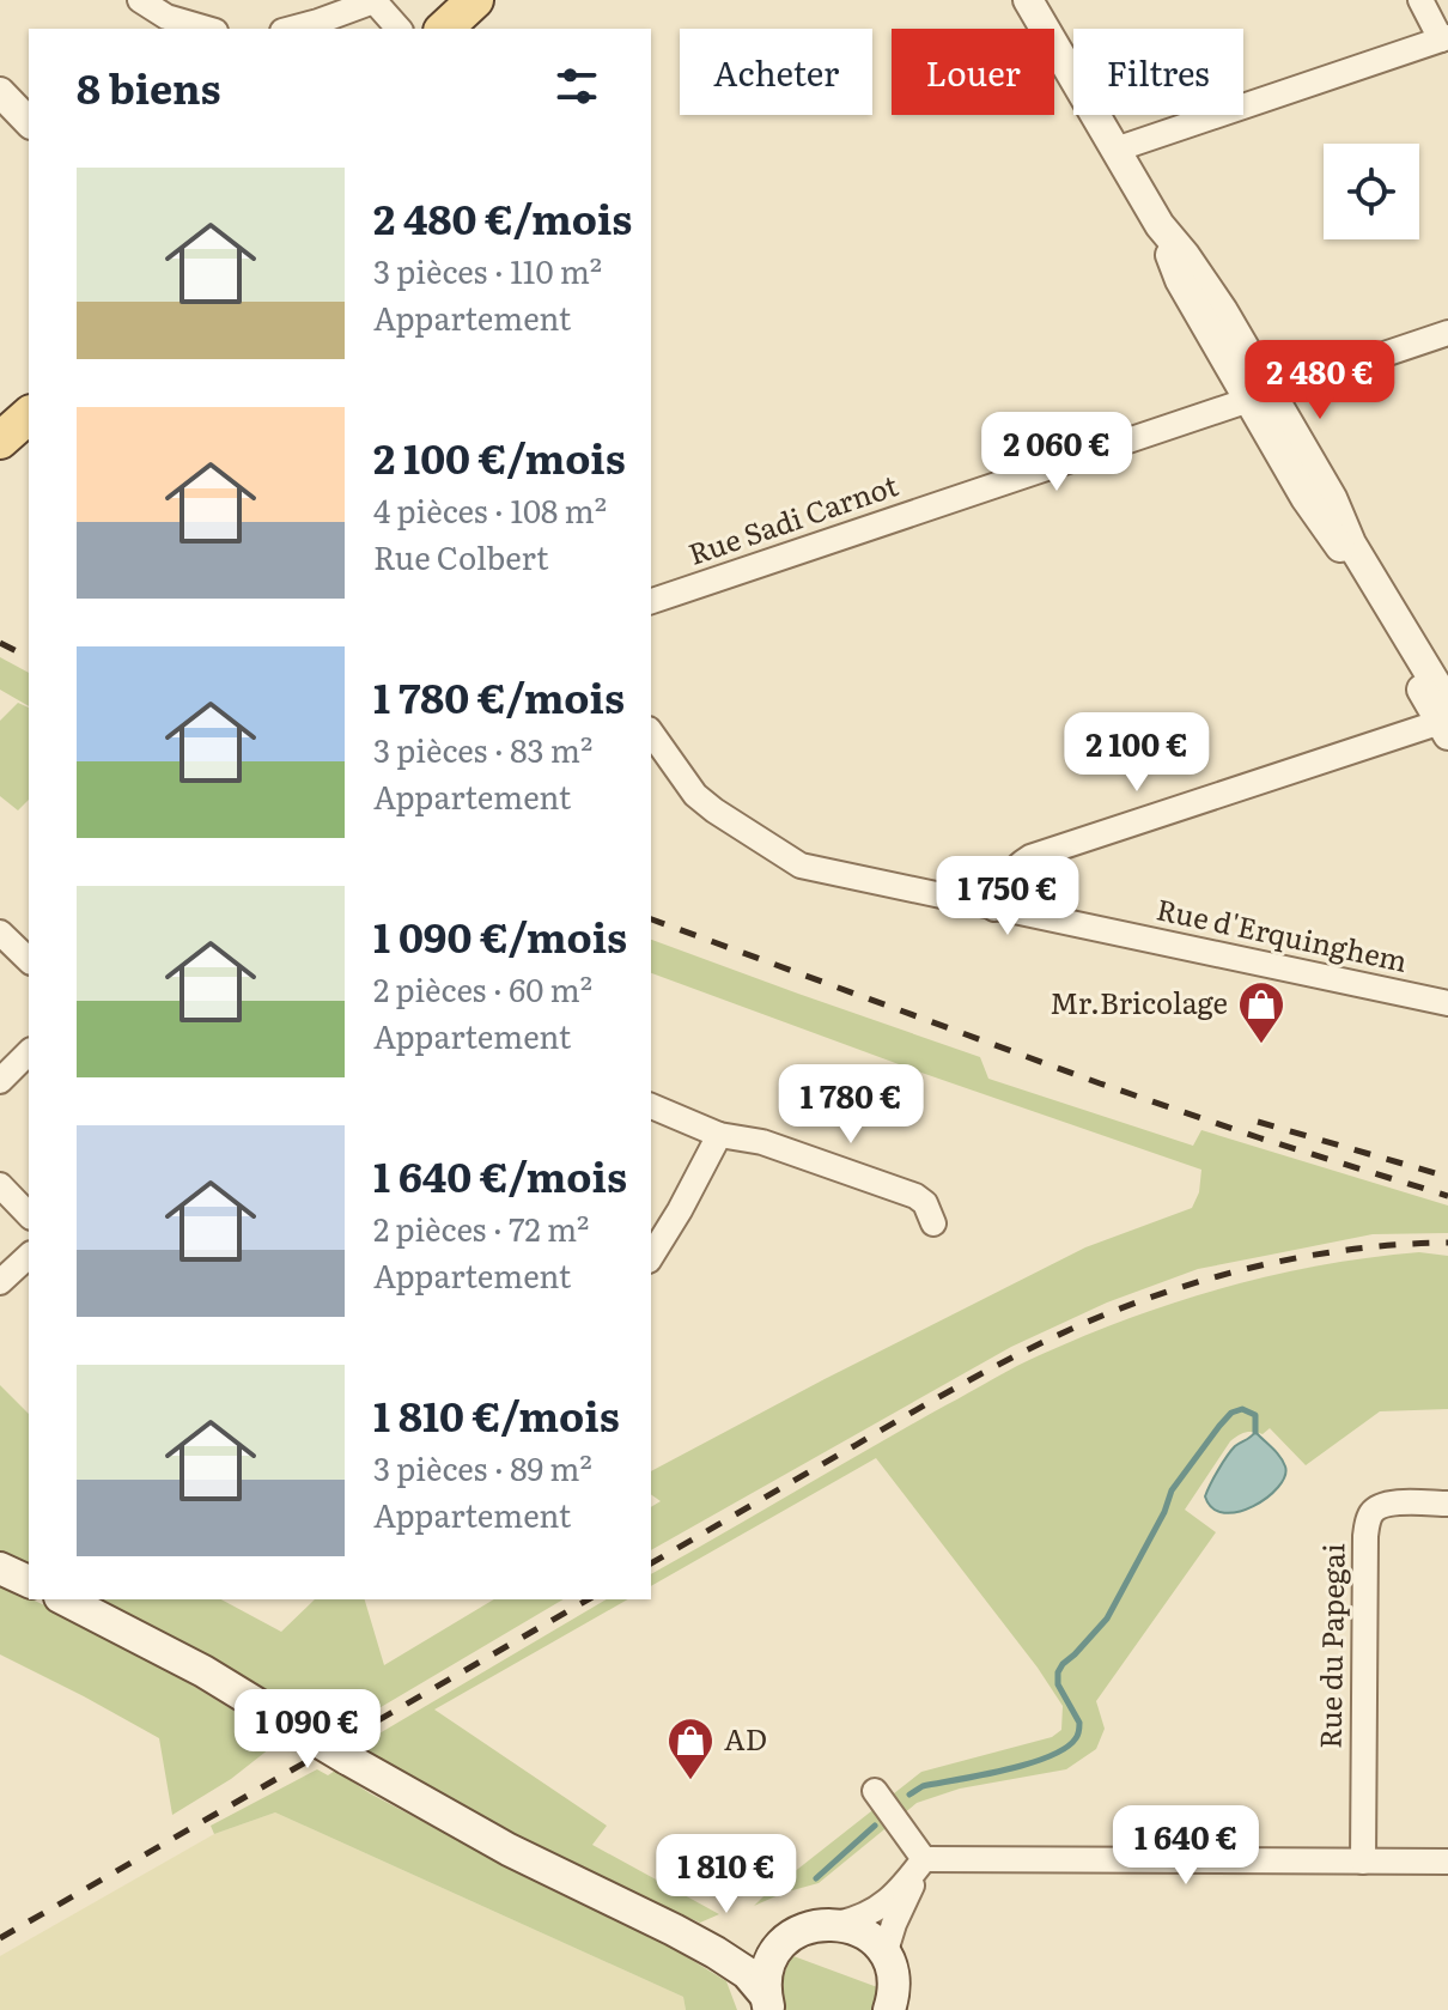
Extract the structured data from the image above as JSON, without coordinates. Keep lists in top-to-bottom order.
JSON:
{
  "streets": {
    "street": ["Rue Sadi Carnot", "Rue d'Erquinghem", "Rue du Papegai"]
  },
  "places": {
    "shop": ["Mr.Bricolage", "AD"]
  },
  "page": {
    "chip": ["Acheter", "Louer", "Filtres"],
    "heading": "8 biens",
    "list": [
      {
        "name": "2 480 €/mois",
        "note": "3 pièces · 110 m² · Appartement"
      },
      {
        "name": "2 100 €/mois",
        "note": "4 pièces · 108 m² · Rue Colbert"
      },
      {
        "name": "1 780 €/mois",
        "note": "3 pièces · 83 m² · Appartement"
      },
      {
        "name": "1 090 €/mois",
        "note": "2 pièces · 60 m² · Appartement"
      },
      {
        "name": "1 640 €/mois",
        "note": "2 pièces · 72 m² · Appartement"
      },
      {
        "name": "1 810 €/mois",
        "note": "3 pièces · 89 m² · Appartement"
      }
    ],
    "price": [
      "2 480 €",
      "2 060 €",
      "2 100 €",
      "1 750 €",
      "1 780 €",
      "1 090 €",
      "1 640 €",
      "1 810 €"
    ]
  }
}
